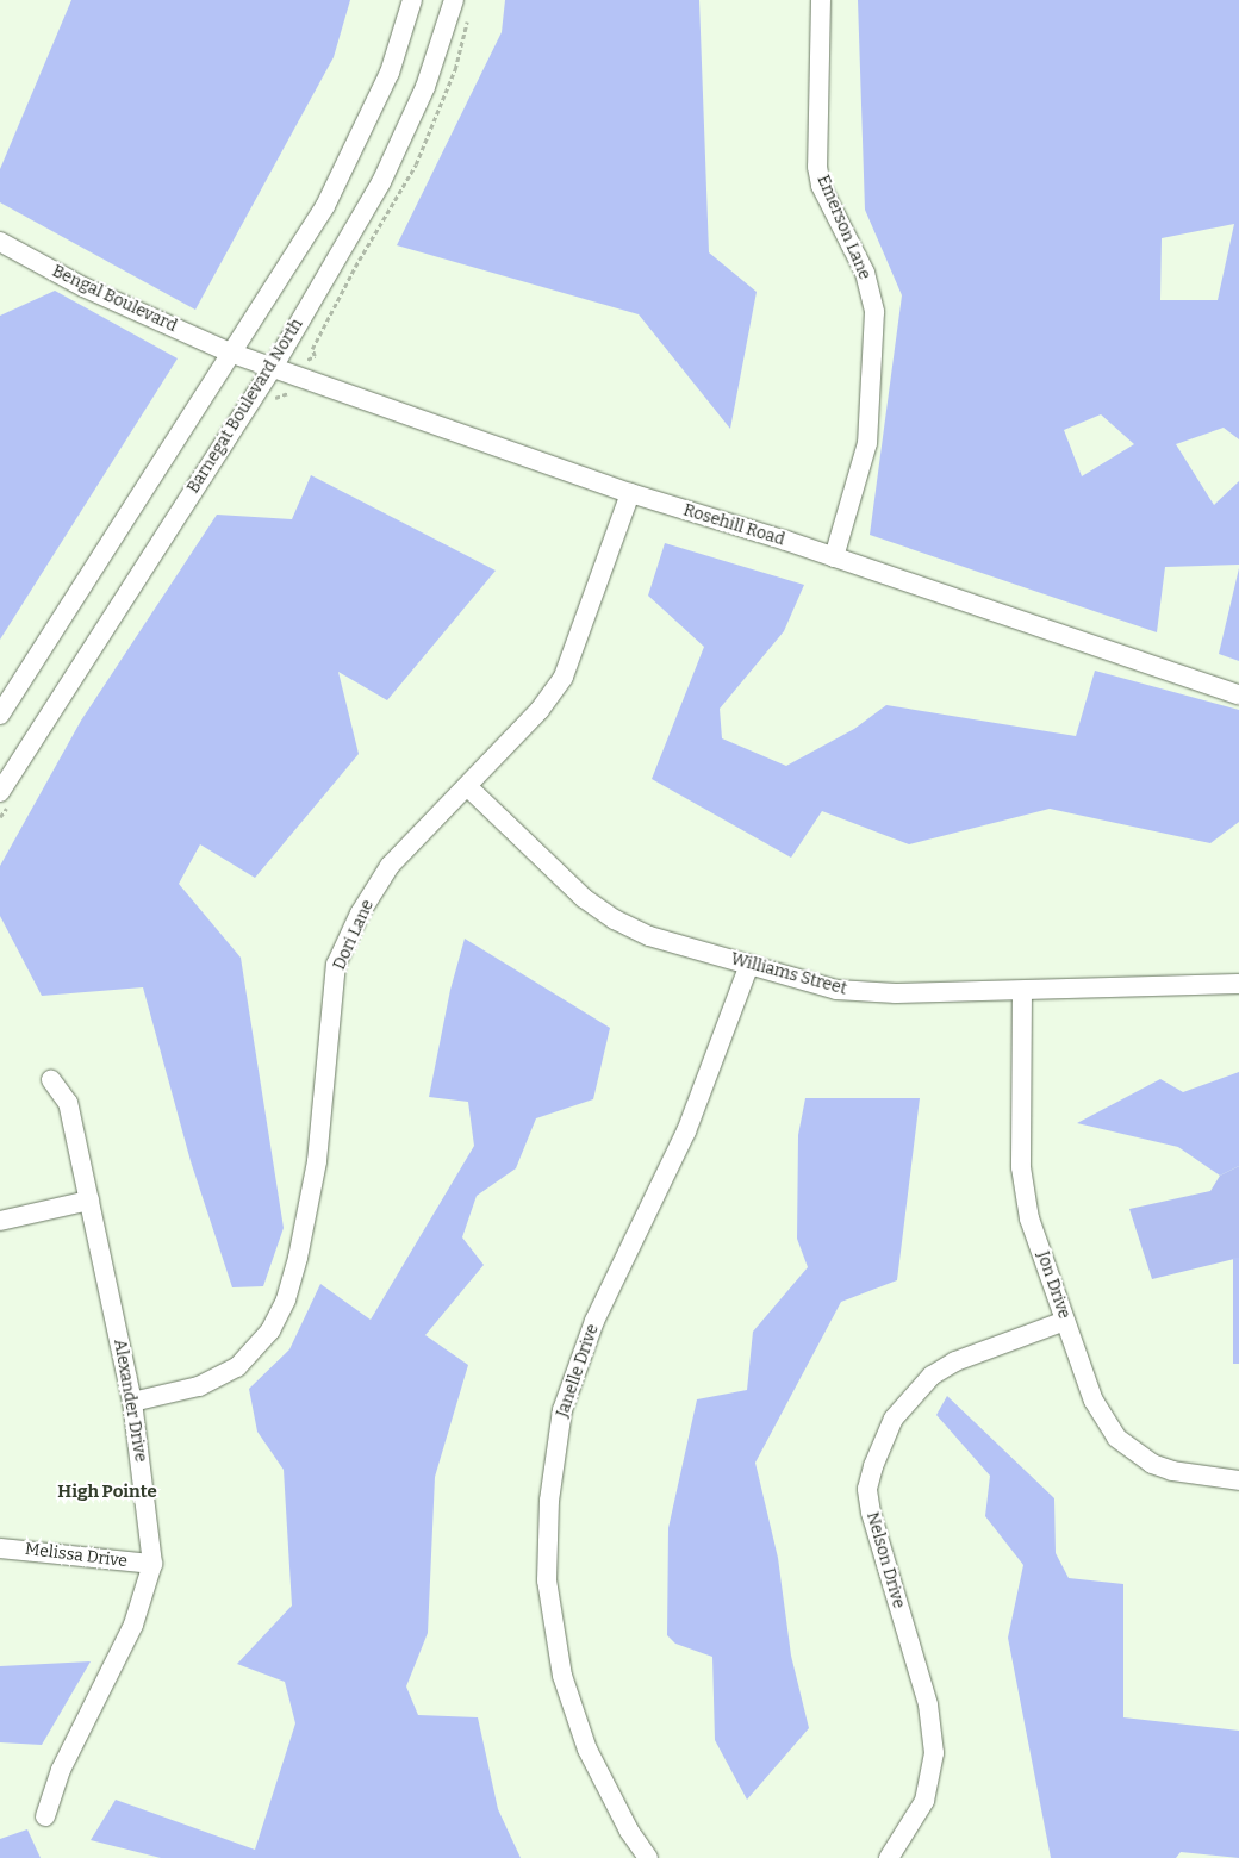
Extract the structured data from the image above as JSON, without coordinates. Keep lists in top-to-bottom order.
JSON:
{
  "streets": {
    "street": [
      "Emerson Lane",
      "Bengal Boulevard",
      "Barnegat Boulevard North",
      "Rosehill Road",
      "Dori Lane",
      "Williams Street",
      "Jon Drive",
      "Janelle Drive",
      "Alexander Drive",
      "Melissa Drive",
      "Nelson Drive"
    ]
  },
  "crossings": [
    ["Emerson Lane", "Rosehill Road"],
    ["Bengal Boulevard", "Rosehill Road"],
    ["Barnegat Boulevard North", "Rosehill Road"],
    ["Rosehill Road", "Dori Lane"],
    ["Dori Lane", "Williams Street"],
    ["Dori Lane", "Alexander Drive"],
    ["Williams Street", "Jon Drive"],
    ["Williams Street", "Janelle Drive"],
    ["Jon Drive", "Nelson Drive"],
    ["Alexander Drive", "Melissa Drive"]
  ],
  "districts": ["High Pointe"]
}
